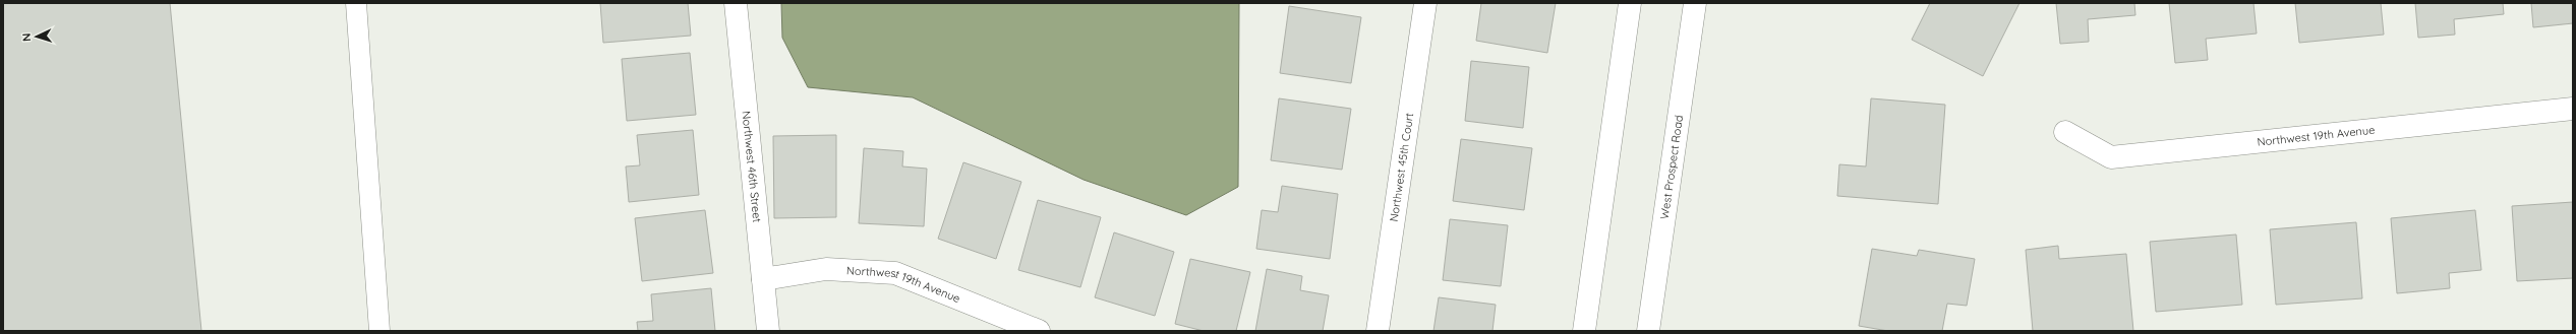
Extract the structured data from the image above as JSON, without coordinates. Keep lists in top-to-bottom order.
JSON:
{
  "streets": {
    "street": [
      "Northwest 19th Avenue",
      "Northwest 45th Court",
      "West Prospect Road",
      "Northwest 46th Street"
    ]
  },
  "crossings": [
    ["Northwest 19th Avenue", "Northwest 46th Street"]
  ],
  "north": "left"
}
